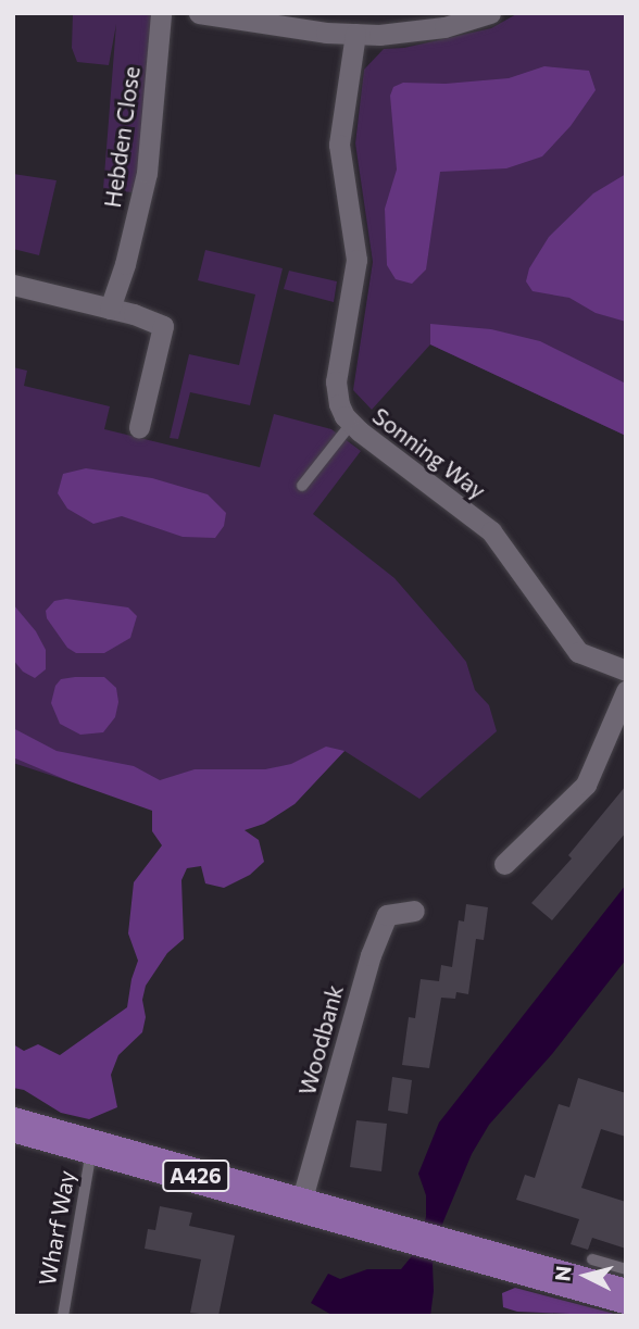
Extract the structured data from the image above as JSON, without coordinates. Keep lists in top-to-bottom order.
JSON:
{
  "streets": {
    "main road": ["A426"],
    "street": ["Hebden Close", "Sonning Way", "Woodbank"],
    "lane": ["Wharf Way"]
  },
  "crossings": [
    ["Woodbank", "A426"],
    ["A426", "Wharf Way"]
  ],
  "north": "left"
}
